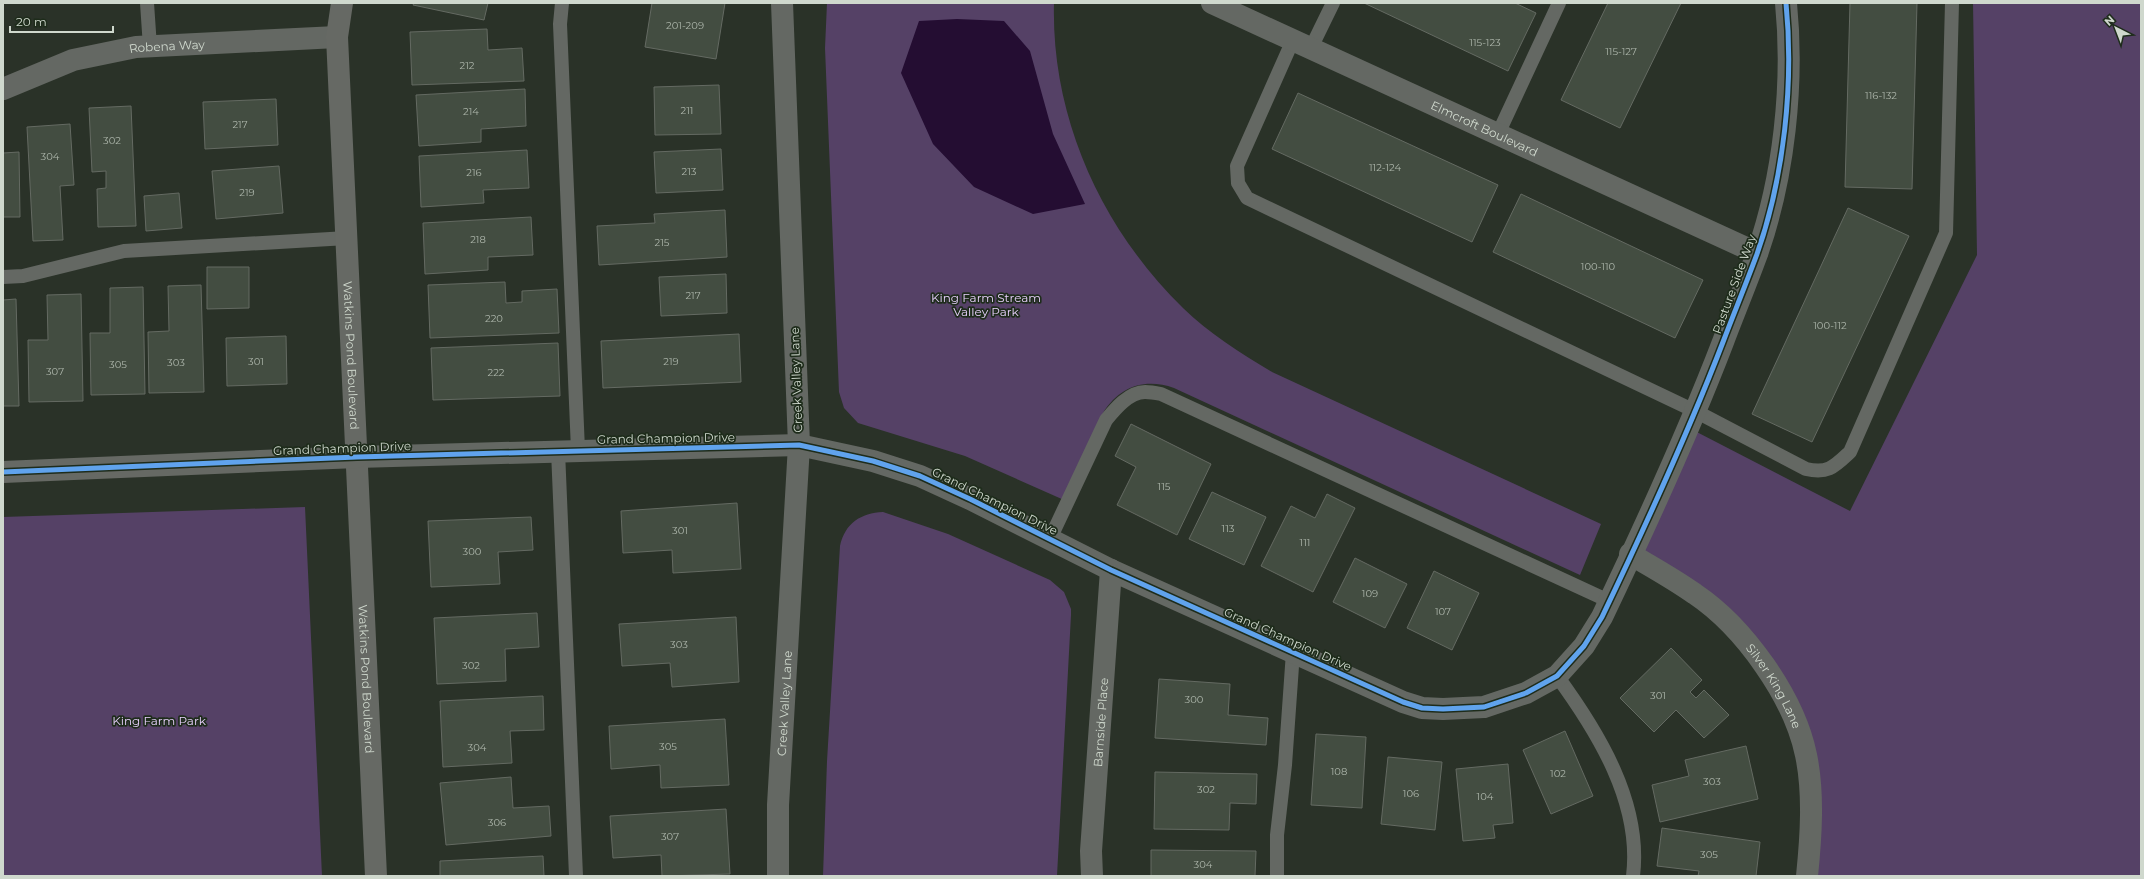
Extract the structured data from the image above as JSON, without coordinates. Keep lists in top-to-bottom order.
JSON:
{
  "streets": {
    "street": [
      "Robena Way",
      "Elmcroft Boulevard",
      "Pasture Side Way",
      "Watkins Pond Boulevard",
      "Creek Valley Lane",
      "Grand Champion Drive",
      "Silver King Lane",
      "Barnside Place"
    ]
  },
  "crossings": [
    ["Robena Way", "Watkins Pond Boulevard"],
    ["Elmcroft Boulevard", "Pasture Side Way"],
    ["Pasture Side Way", "Grand Champion Drive"],
    ["Pasture Side Way", "Silver King Lane"],
    ["Watkins Pond Boulevard", "Grand Champion Drive"],
    ["Creek Valley Lane", "Grand Champion Drive"],
    ["Grand Champion Drive", "Silver King Lane"],
    ["Grand Champion Drive", "Barnside Place"]
  ],
  "parks": ["King Farm Stream Valley Park", "King Farm Park"],
  "house_numbers": [
    "201-209",
    "115-123",
    "115-127",
    "212",
    "116-132",
    "211",
    "214",
    "217",
    "302",
    "304",
    "112-124",
    "213",
    "216",
    "219",
    "218",
    "215",
    "100-110",
    "217",
    "220",
    "100-112",
    "301",
    "219",
    "303",
    "305",
    "307",
    "222",
    "115",
    "113",
    "301",
    "111",
    "300",
    "109",
    "107",
    "303",
    "302",
    "301",
    "300",
    "305",
    "304",
    "108",
    "102",
    "303",
    "302",
    "106",
    "104",
    "306",
    "307",
    "305",
    "304"
  ],
  "scale_bar": "20 m",
  "north": "top left"
}
